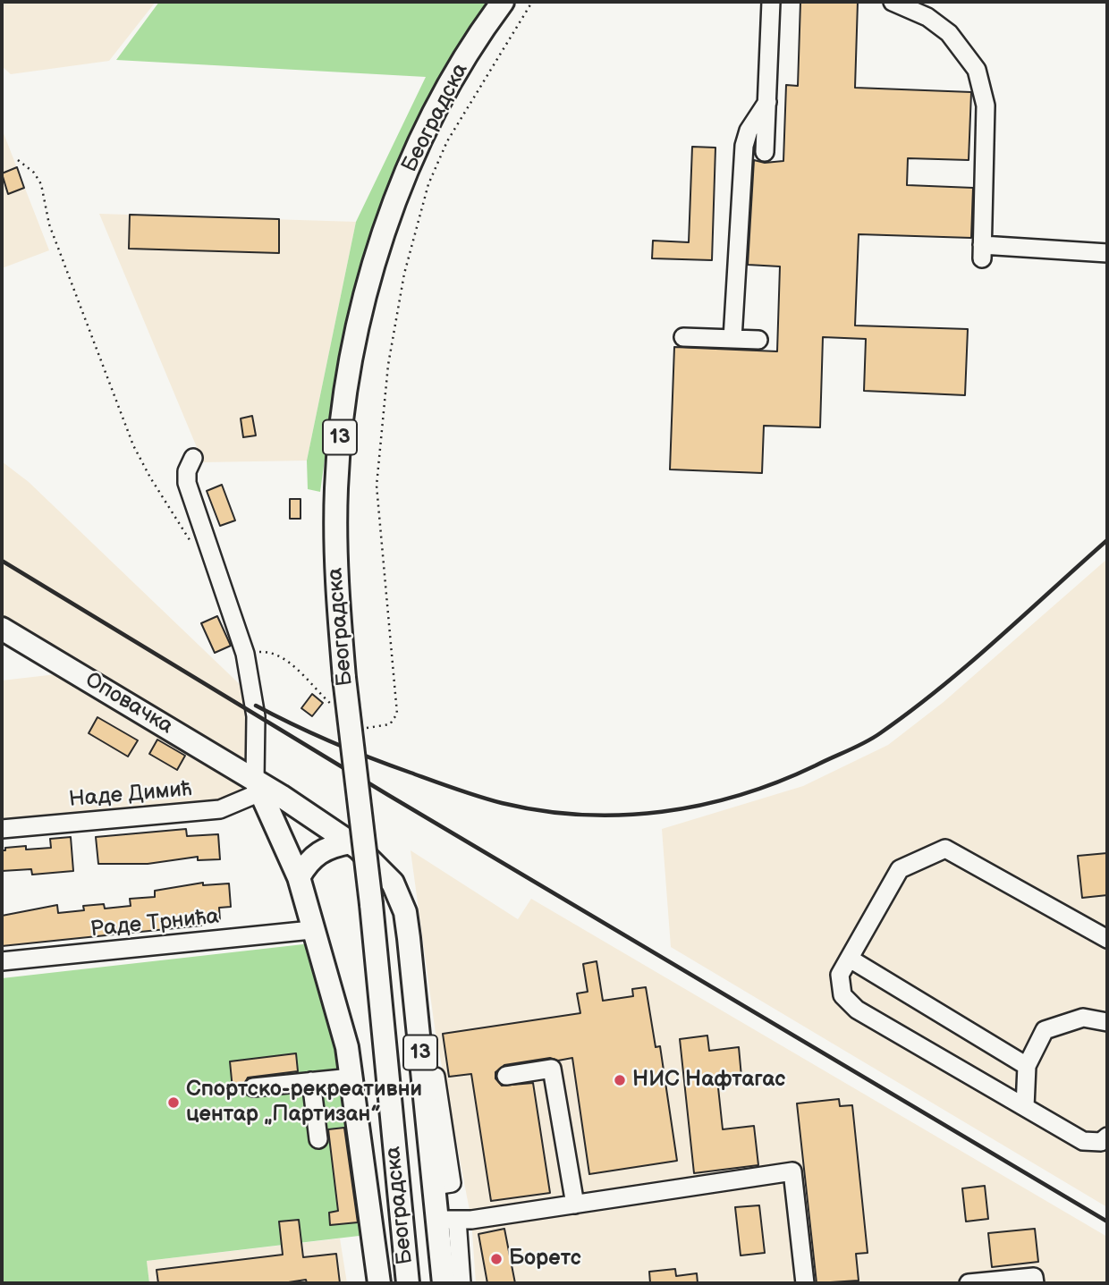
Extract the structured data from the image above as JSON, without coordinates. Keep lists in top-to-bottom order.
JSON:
{
  "streets": {
    "main road": ["Београдска", "13", "Оповачка"],
    "street": ["Наде Димић", "Раде Трнића"]
  },
  "crossings": [
    ["13", "Оповачка"],
    ["13", "Наде Димић"],
    ["Оповачка", "Наде Димић"]
  ],
  "places": ["НИС Нафтагас", "Спортско-рекреативни центар „Партизан”", "Боретс"]
}
